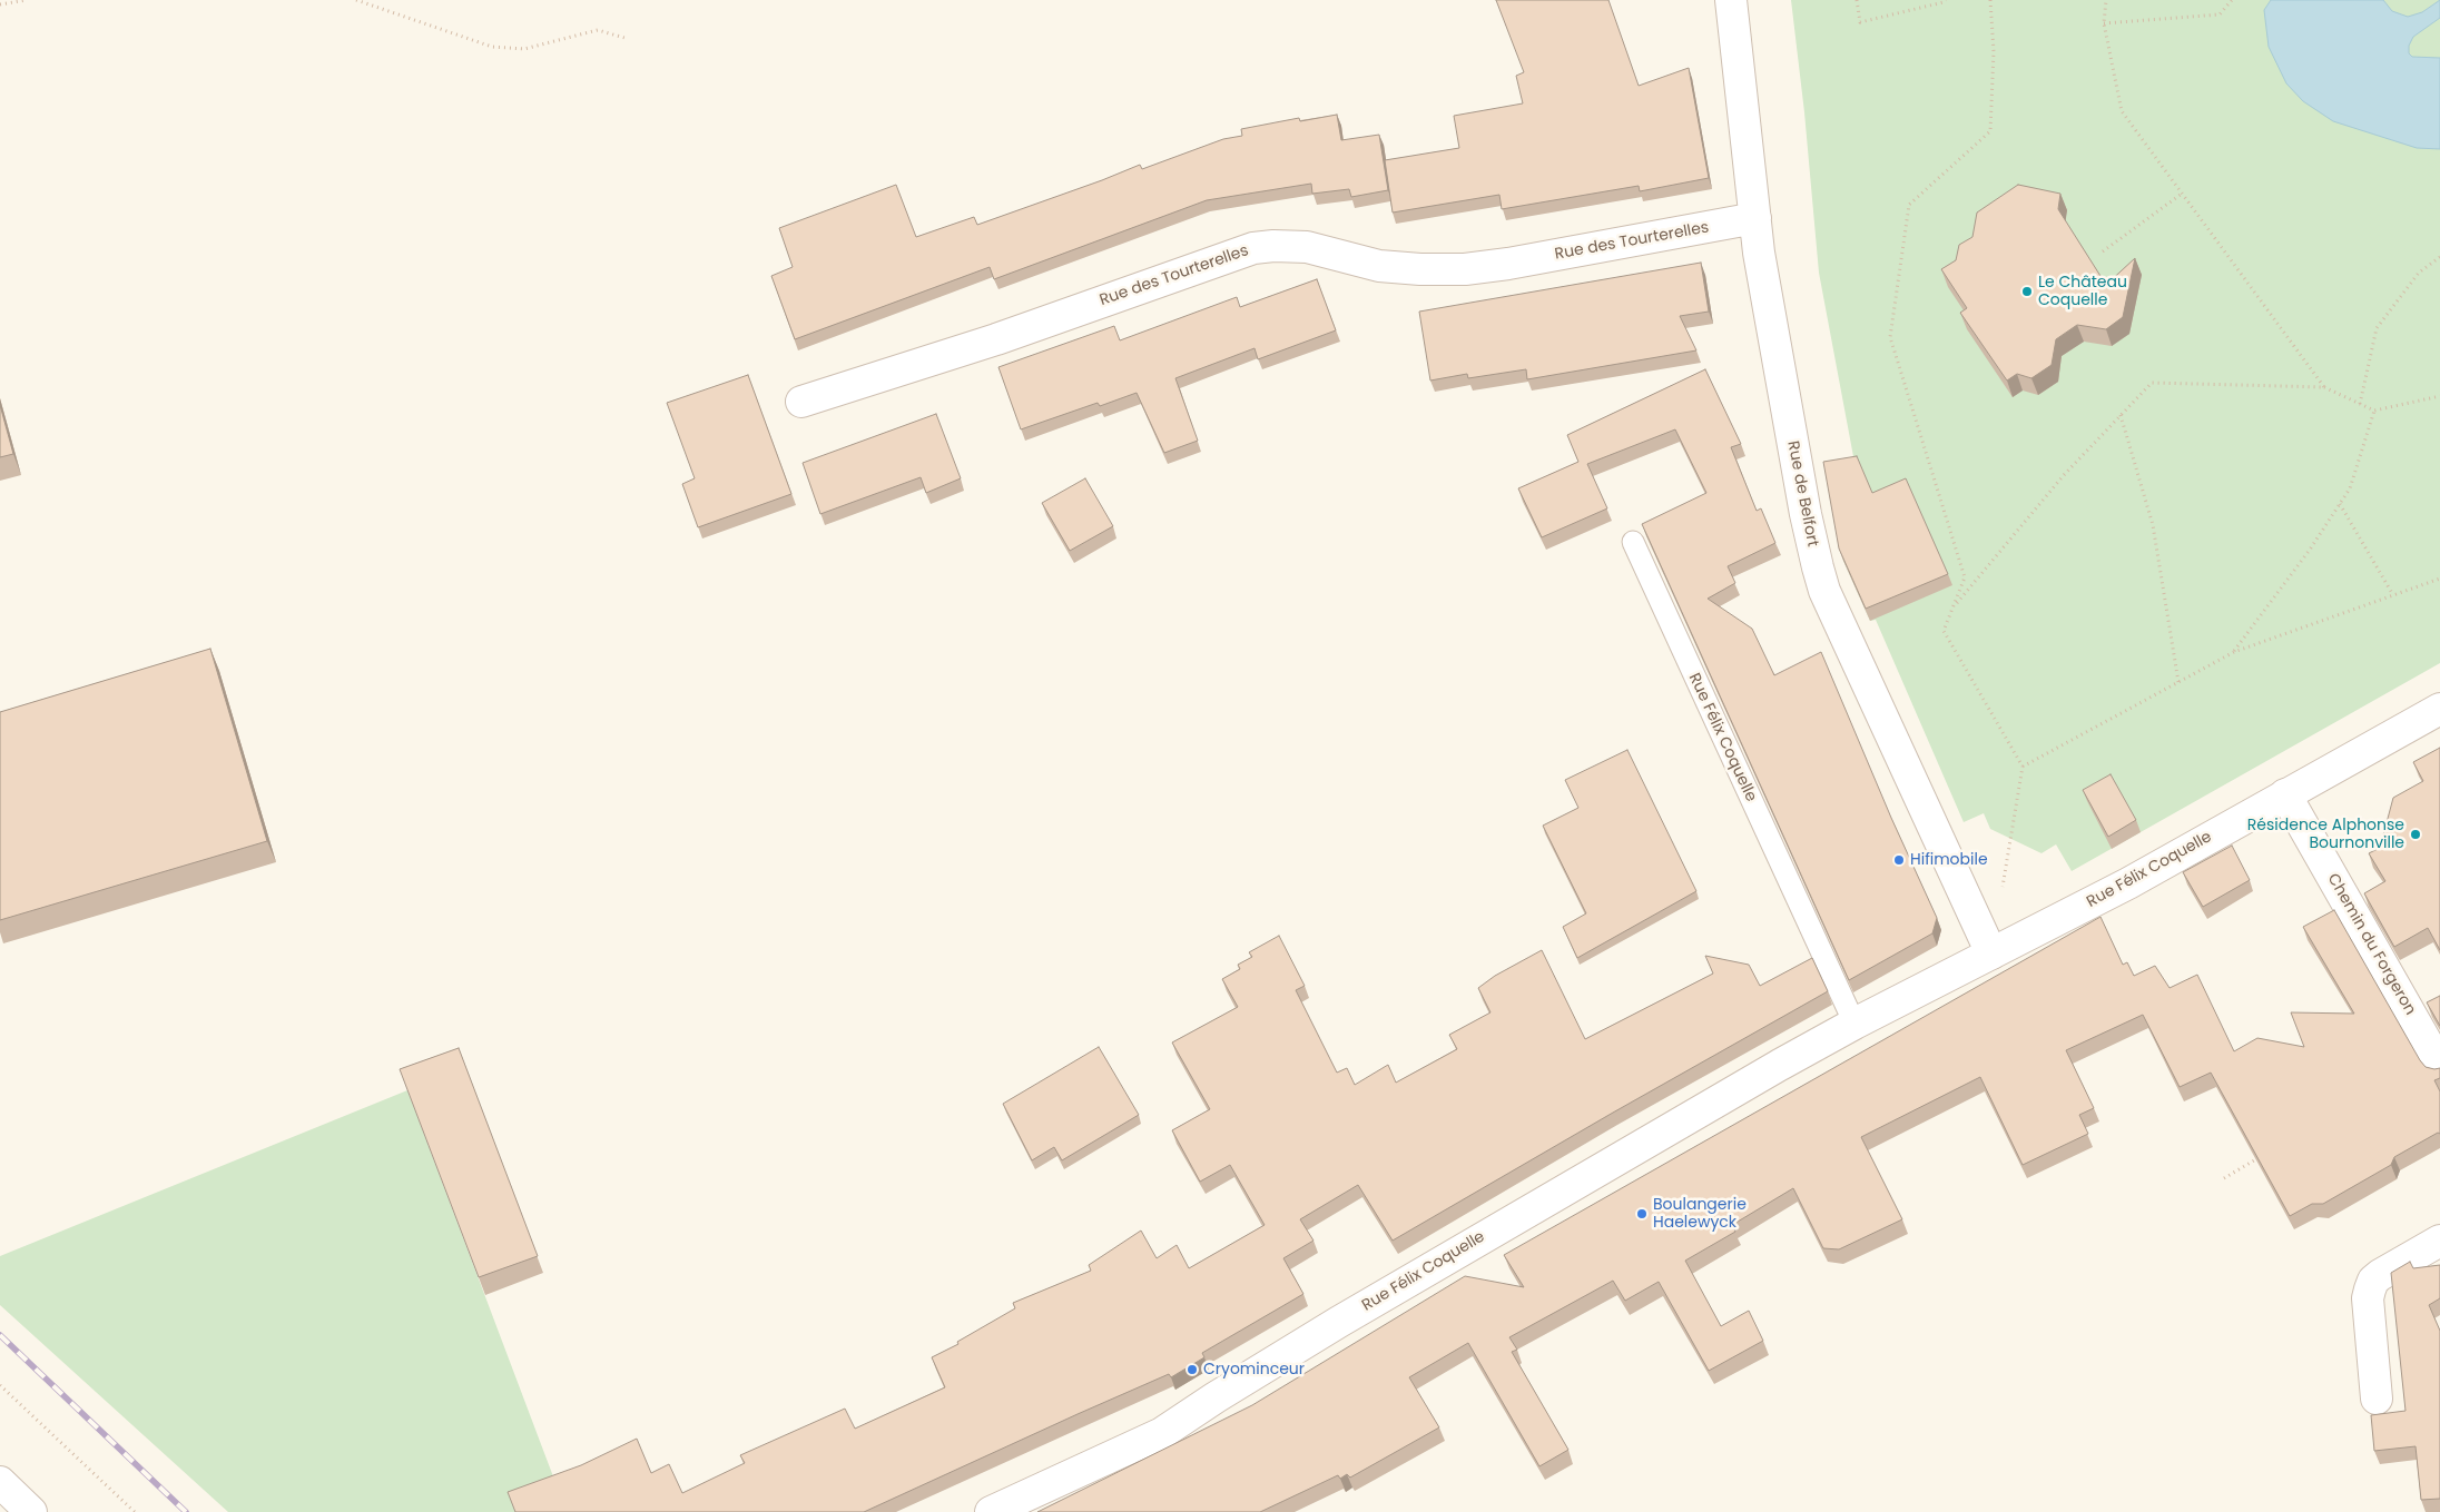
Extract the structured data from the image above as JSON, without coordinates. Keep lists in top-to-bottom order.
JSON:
{
  "streets": {
    "street": [
      "Rue des Tourterelles",
      "Rue de Belfort",
      "Rue Félix Coquelle",
      "Chemin du Forgeron"
    ]
  },
  "crossings": [
    ["Rue des Tourterelles", "Rue de Belfort"],
    ["Rue de Belfort", "Rue Félix Coquelle"],
    ["Rue Félix Coquelle", "Chemin du Forgeron"]
  ],
  "places": [
    "Le Château Coquelle",
    "Résidence Alphonse Bournonville",
    "Hifimobile",
    "Boulangerie Haelewyck",
    "Cryominceur"
  ]
}
